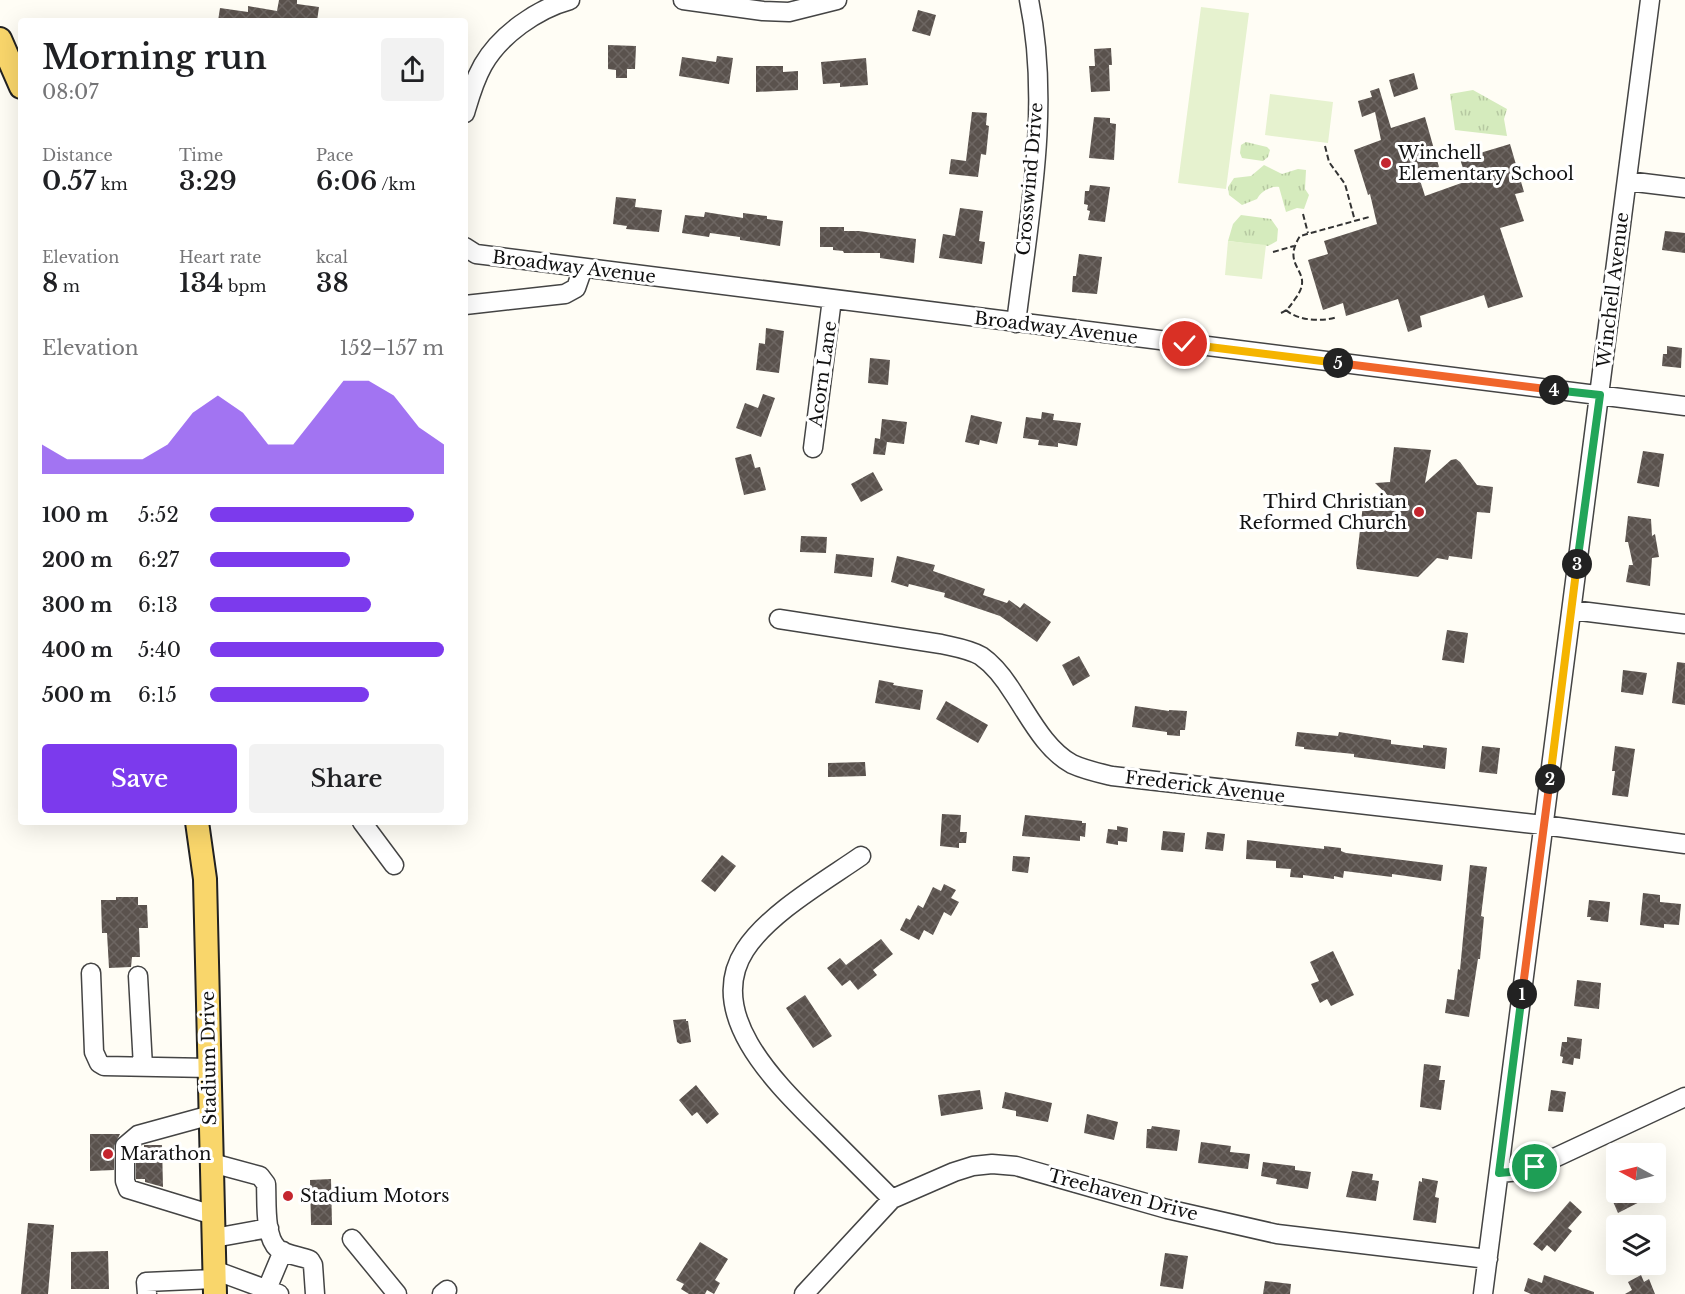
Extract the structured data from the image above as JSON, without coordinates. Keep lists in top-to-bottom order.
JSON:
{
  "streets": {
    "main road": ["Stadium Drive"],
    "street": [
      "Crosswind Drive",
      "Broadway Avenue",
      "Winchell Avenue",
      "Acorn Lane",
      "Frederick Avenue",
      "Treehaven Drive"
    ]
  },
  "crossings": [
    ["Crosswind Drive", "Broadway Avenue"],
    ["Broadway Avenue", "Winchell Avenue"],
    ["Broadway Avenue", "Acorn Lane"],
    ["Winchell Avenue", "Frederick Avenue"],
    ["Winchell Avenue", "Treehaven Drive"]
  ],
  "places": [
    "Winchell Elementary School",
    "Third Christian Reformed Church",
    "Marathon",
    "Stadium Motors"
  ],
  "north": "left",
  "page": {
    "heading": ["Morning run", "08:07"],
    "stats": [
      ["Distance", "0.57 km"],
      ["Time", "3:29"],
      ["Pace", "6:06 /km"],
      ["Elevation", "8 m"],
      ["Heart rate", "134 bpm"],
      ["kcal", "38"]
    ],
    "chart": ["Elevation", "152–157 m"],
    "pins": [
      "5",
      "4",
      "3",
      "2",
      "1"
    ],
    "list": [
      {
        "name": "100 m",
        "note": "5:52"
      },
      {
        "name": "200 m",
        "note": "6:27"
      },
      {
        "name": "300 m",
        "note": "6:13"
      },
      {
        "name": "400 m",
        "note": "5:40"
      },
      {
        "name": "500 m",
        "note": "6:15"
      }
    ],
    "buttons": ["Save", "Share"]
  }
}
